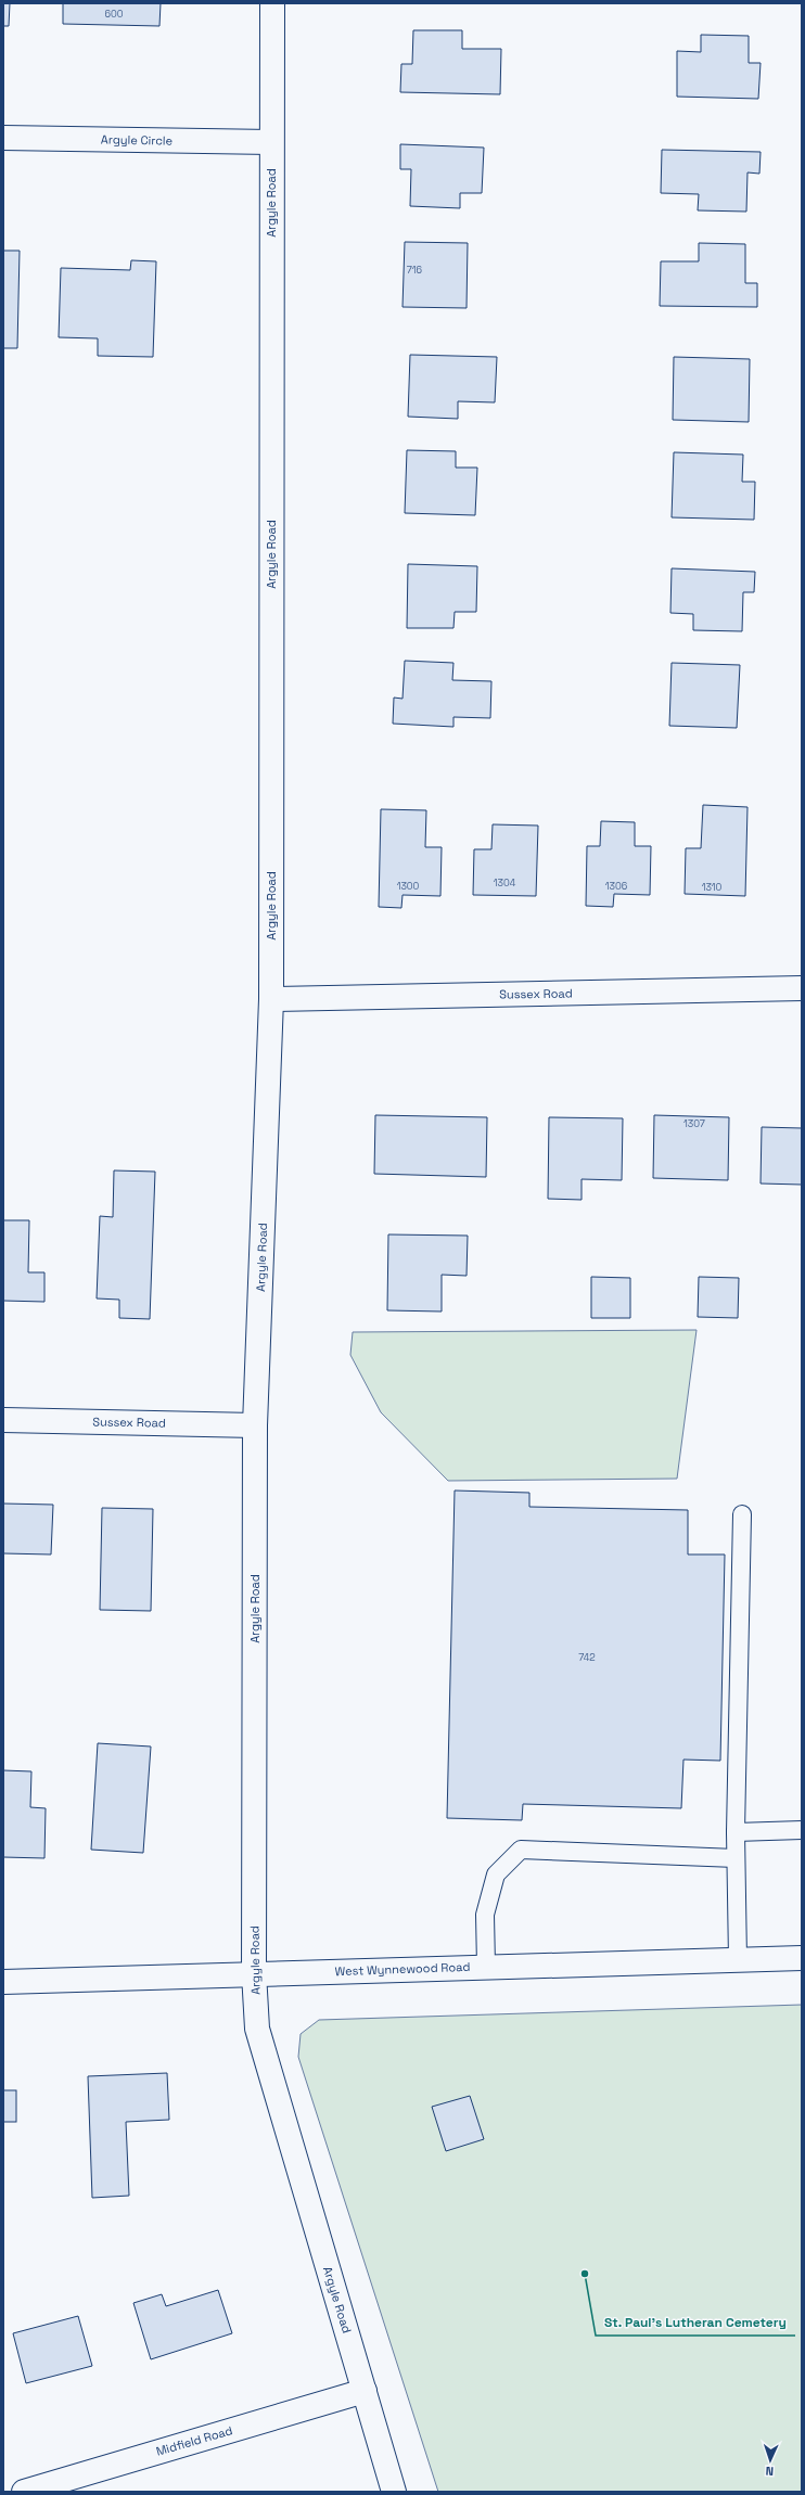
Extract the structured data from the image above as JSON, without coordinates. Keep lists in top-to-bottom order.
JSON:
{
  "streets": {
    "street": [
      "Argyle Circle",
      "Argyle Road",
      "Sussex Road",
      "West Wynnewood Road",
      "Midfield Road"
    ]
  },
  "crossings": [
    ["Argyle Circle", "Argyle Road"],
    ["Argyle Road", "Sussex Road"],
    ["Argyle Road", "West Wynnewood Road"],
    ["Argyle Road", "Midfield Road"]
  ],
  "places": ["St. Paul's Lutheran Cemetery"],
  "house_numbers": [
    "600",
    "716",
    "1304",
    "1300",
    "1306",
    "1310",
    "1307",
    "742"
  ],
  "north": "bottom"
}
